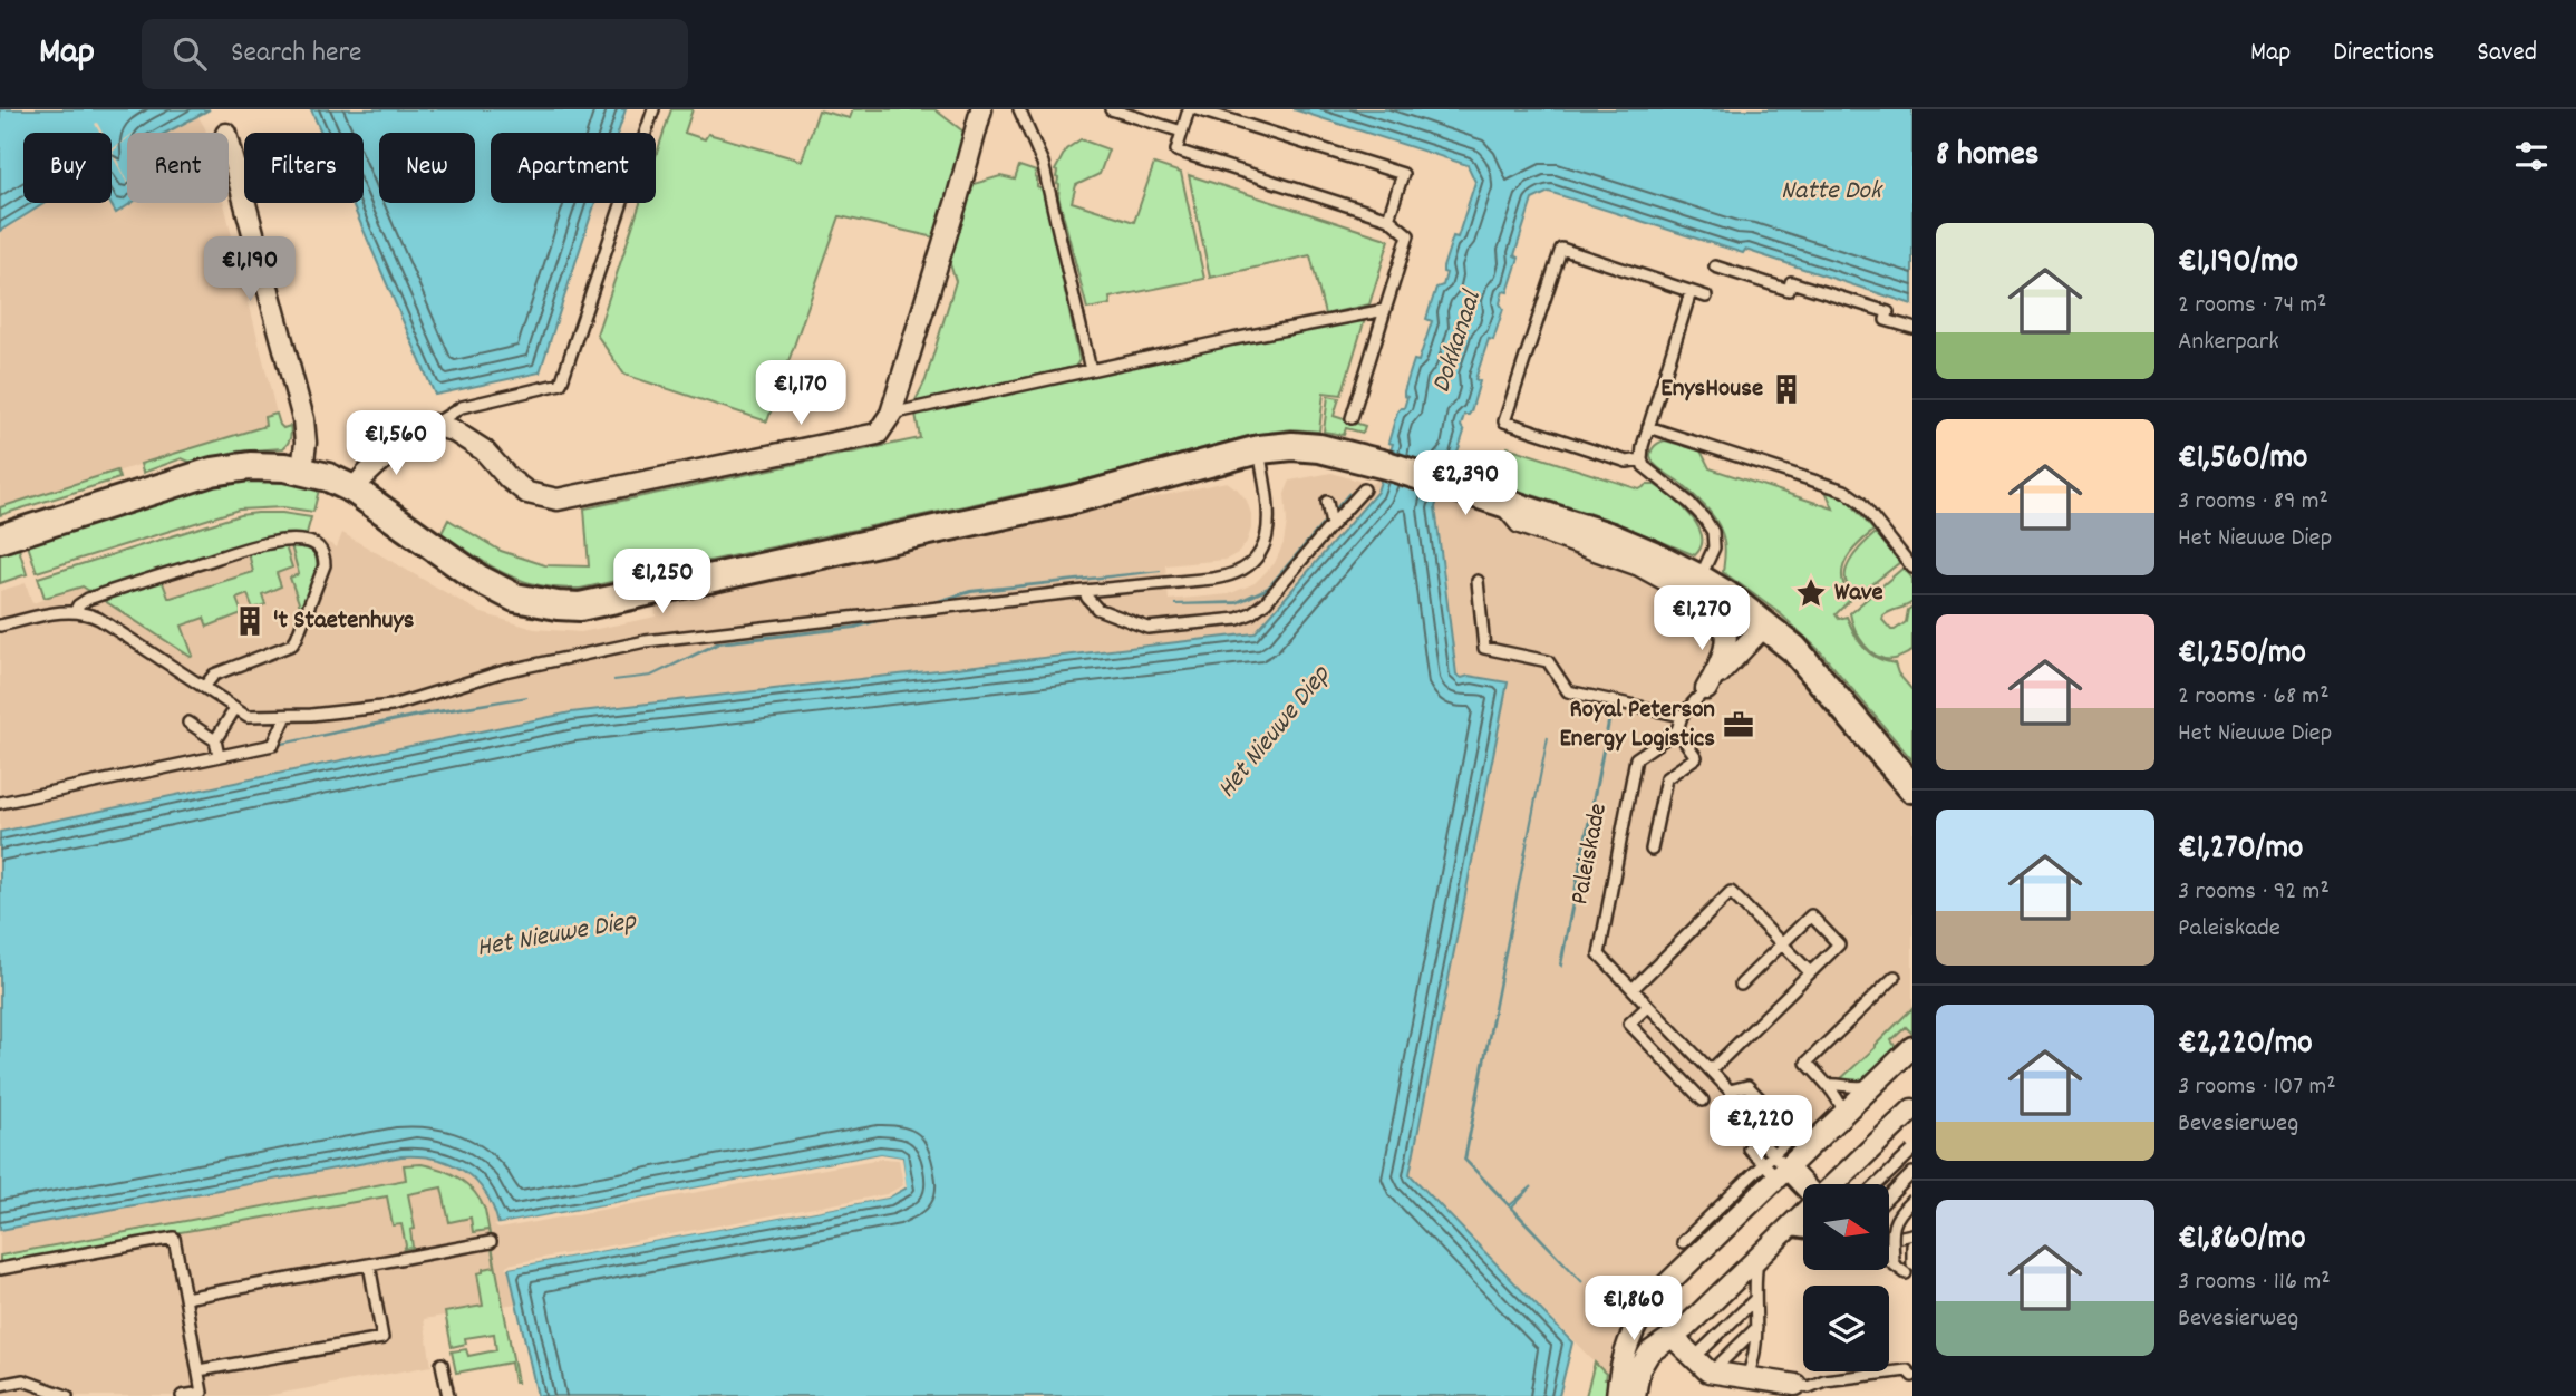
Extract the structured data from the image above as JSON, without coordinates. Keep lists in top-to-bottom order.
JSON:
{
  "streets": {
    "lane": ["Paleiskade"]
  },
  "water": ["Natte Dok", "Dokkanaal", "Het Nieuwe Diep"],
  "places": {
    "building": ["EnysHouse", "'t Staetenhuys"],
    "place": ["Wave"],
    "office": ["Royal Peterson Energy Logistics"]
  },
  "north": "right",
  "page": {
    "header": "Map",
    "search": "Search here",
    "nav": ["Map", "Directions", "Saved"],
    "heading": "8 homes",
    "chip": [
      "Buy",
      "Rent",
      "Filters",
      "New",
      "Apartment"
    ],
    "list": [
      {
        "name": "€1,190/mo",
        "note": "2 rooms · 74 m² · Ankerpark"
      },
      {
        "name": "€1,560/mo",
        "note": "3 rooms · 89 m² · Het Nieuwe Diep"
      },
      {
        "name": "€1,250/mo",
        "note": "2 rooms · 68 m² · Het Nieuwe Diep"
      },
      {
        "name": "€1,270/mo",
        "note": "3 rooms · 92 m² · Paleiskade"
      },
      {
        "name": "€2,220/mo",
        "note": "3 rooms · 107 m² · Bevesierweg"
      },
      {
        "name": "€1,860/mo",
        "note": "3 rooms · 116 m² · Bevesierweg"
      }
    ],
    "price": [
      "€1,190",
      "€1,170",
      "€1,560",
      "€2,390",
      "€1,250",
      "€1,270",
      "€2,220",
      "€1,860"
    ]
  }
}
